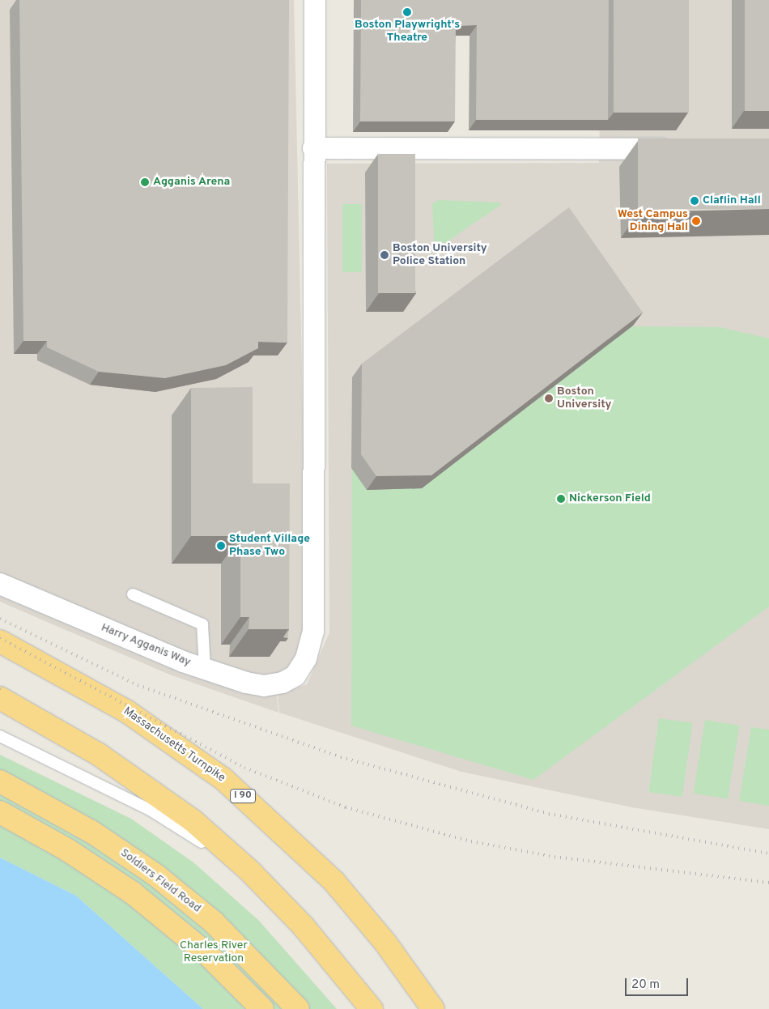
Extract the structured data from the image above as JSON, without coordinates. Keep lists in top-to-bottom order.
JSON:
{
  "streets": {
    "highway": ["Massachusetts Turnpike", "I 90", "Soldiers Field Road"],
    "street": ["Harry Agganis Way"]
  },
  "parks": ["Charles River Reservation"],
  "places": [
    "Boston Playwright's Theatre",
    "Agganis Arena",
    "Claflin Hall",
    "West Campus Dining Hall",
    "Boston University Police Station",
    "Boston University",
    "Nickerson Field",
    "Student Village Phase Two"
  ],
  "scale_bar": "20 m"
}
